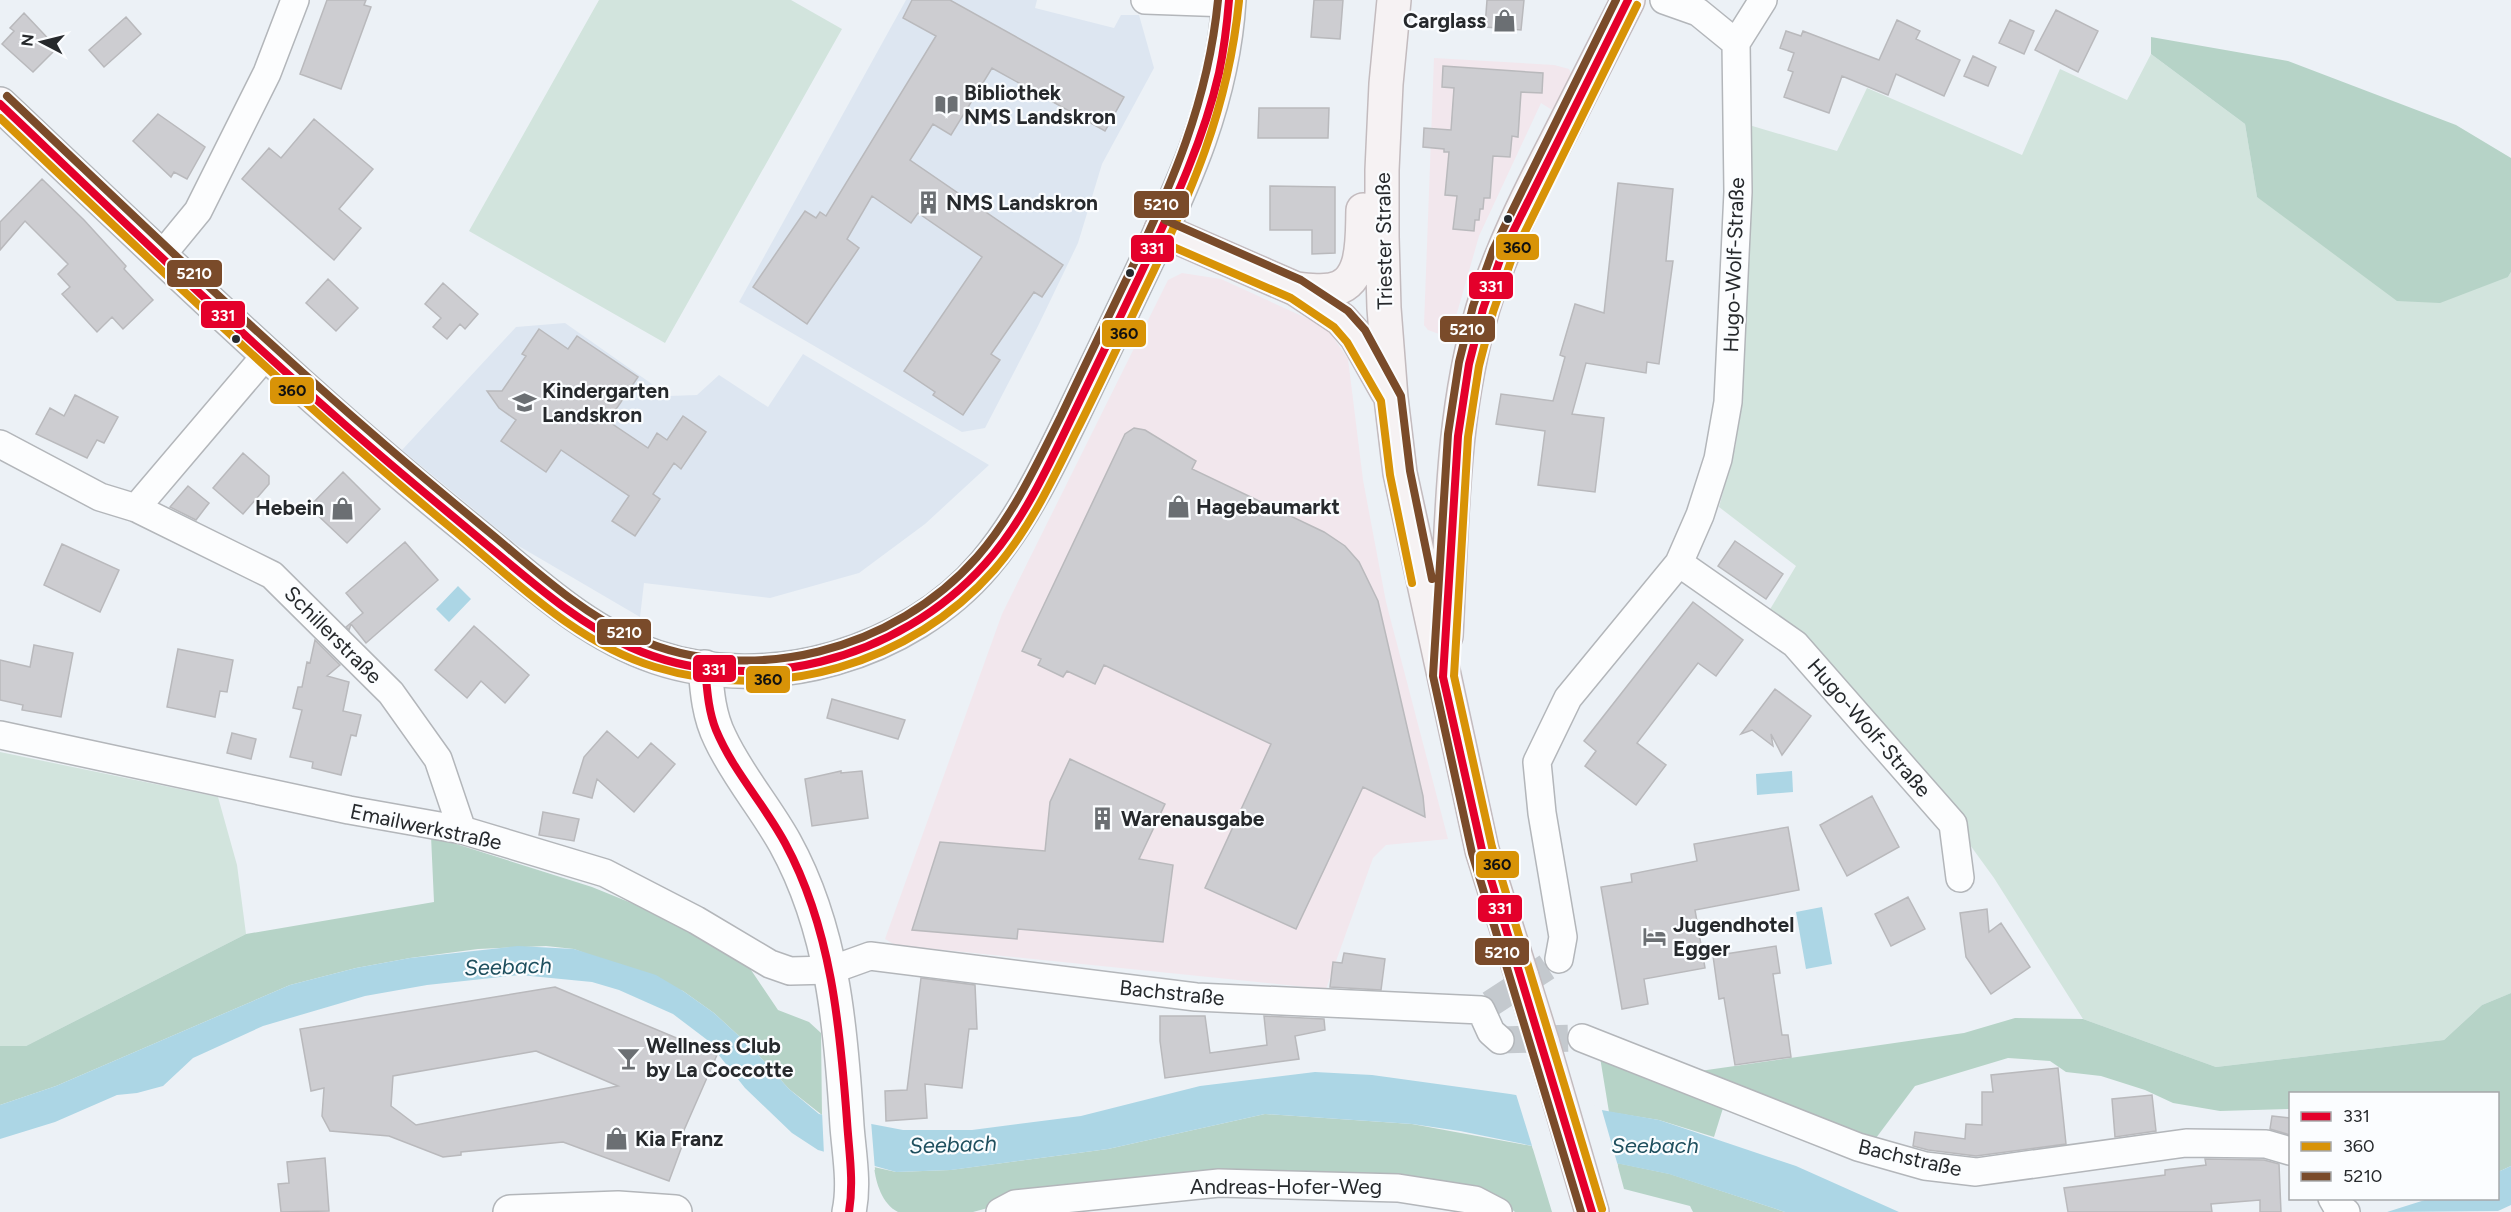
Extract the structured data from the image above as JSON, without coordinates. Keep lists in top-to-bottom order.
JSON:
{
  "streets": {
    "main road": ["Triester Straße"],
    "street": [
      "Hugo-Wolf-Straße",
      "Schillerstraße",
      "Emailwerkstraße",
      "Bachstraße",
      "Andreas-Hofer-Weg"
    ]
  },
  "crossings": [
    ["Schillerstraße", "Emailwerkstraße"],
    ["Emailwerkstraße", "Bachstraße"]
  ],
  "water": ["Seebach"],
  "places": {
    "shop": [
      "Carglass",
      "Hagebaumarkt",
      "Hebein",
      "Kia Franz"
    ],
    "library": ["Bibliothek NMS Landskron"],
    "building": ["NMS Landskron", "Warenausgabe"],
    "school or university": ["Kindergarten Landskron"],
    "hotel": ["Jugendhotel Egger"],
    "bar": ["Wellness Club by La Coccotte"]
  },
  "lines": ["transit line 331", "transit line 5210", "transit line 360"],
  "legend": ["331", "360", "5210"],
  "north": "left"
}
